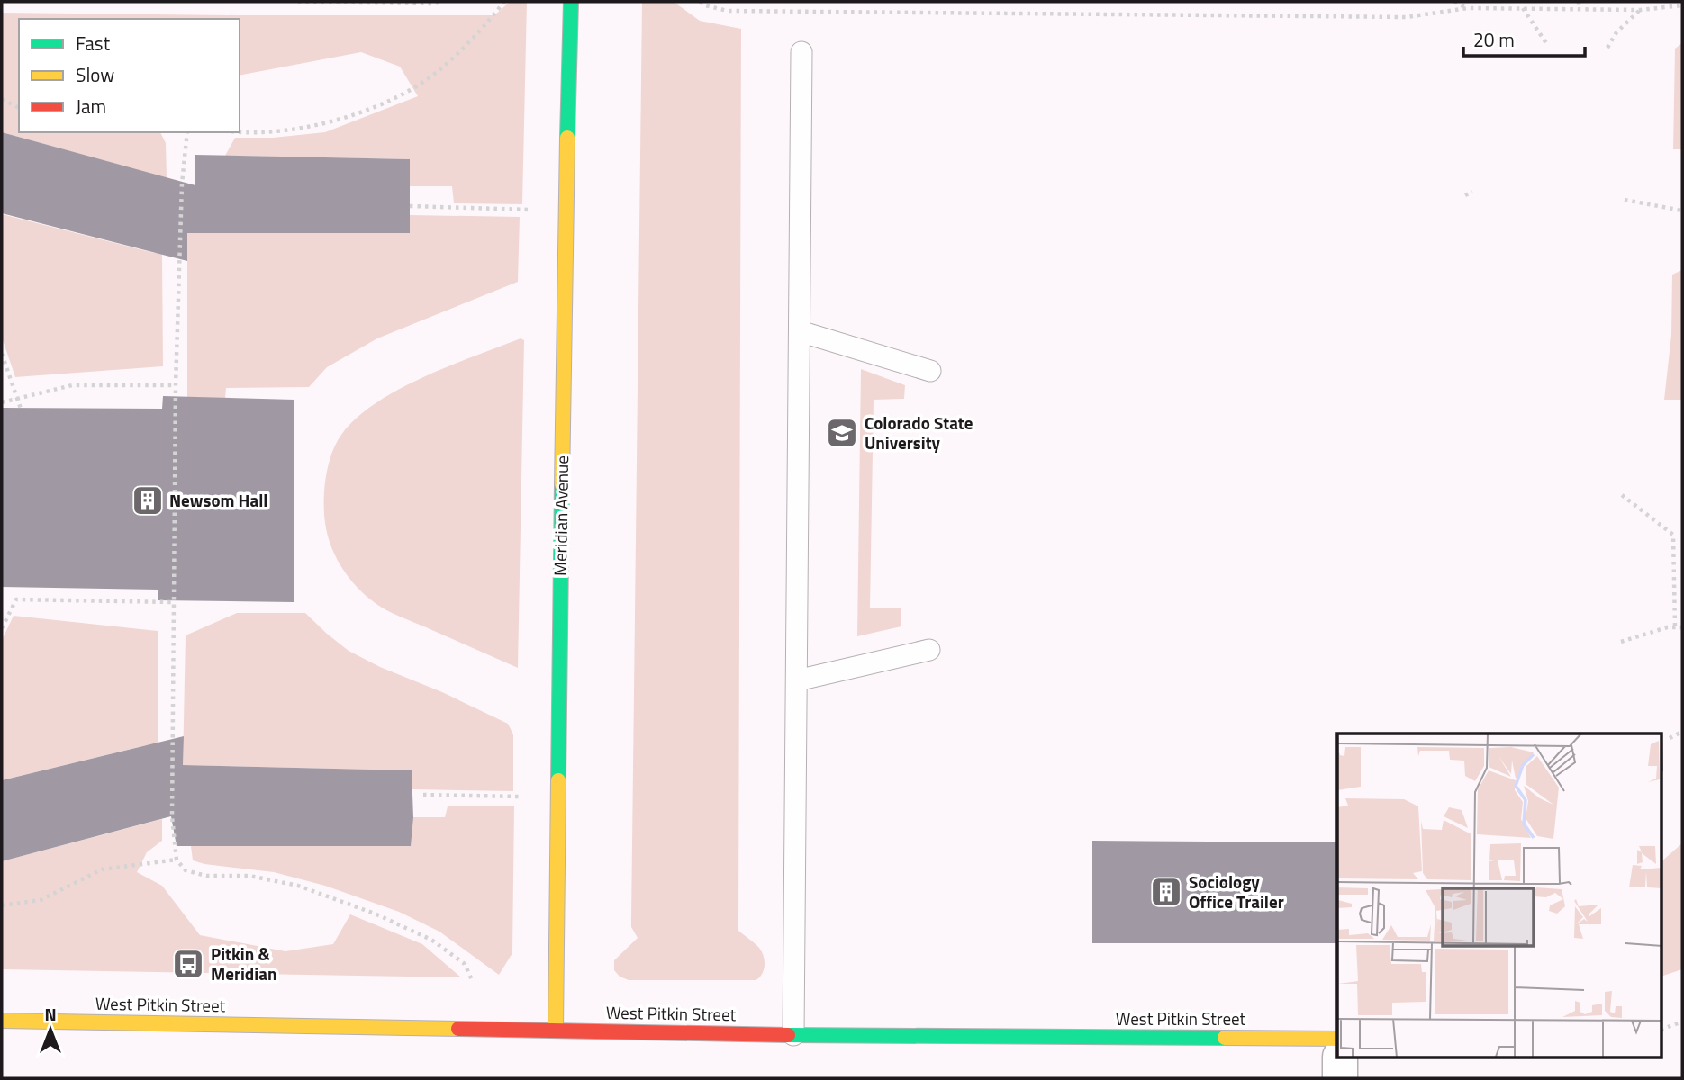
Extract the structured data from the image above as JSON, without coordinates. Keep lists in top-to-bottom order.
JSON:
{
  "streets": {
    "street": ["Meridian Avenue", "West Pitkin Street"]
  },
  "crossings": [
    ["Meridian Avenue", "West Pitkin Street"]
  ],
  "places": {
    "school or university": ["Colorado State University"],
    "building": ["Newsom Hall", "Sociology Office Trailer"],
    "bus stop": ["Pitkin & Meridian"]
  },
  "legend": ["Fast", "Slow", "Jam"],
  "scale_bar": "20 m",
  "north": "top"
}
